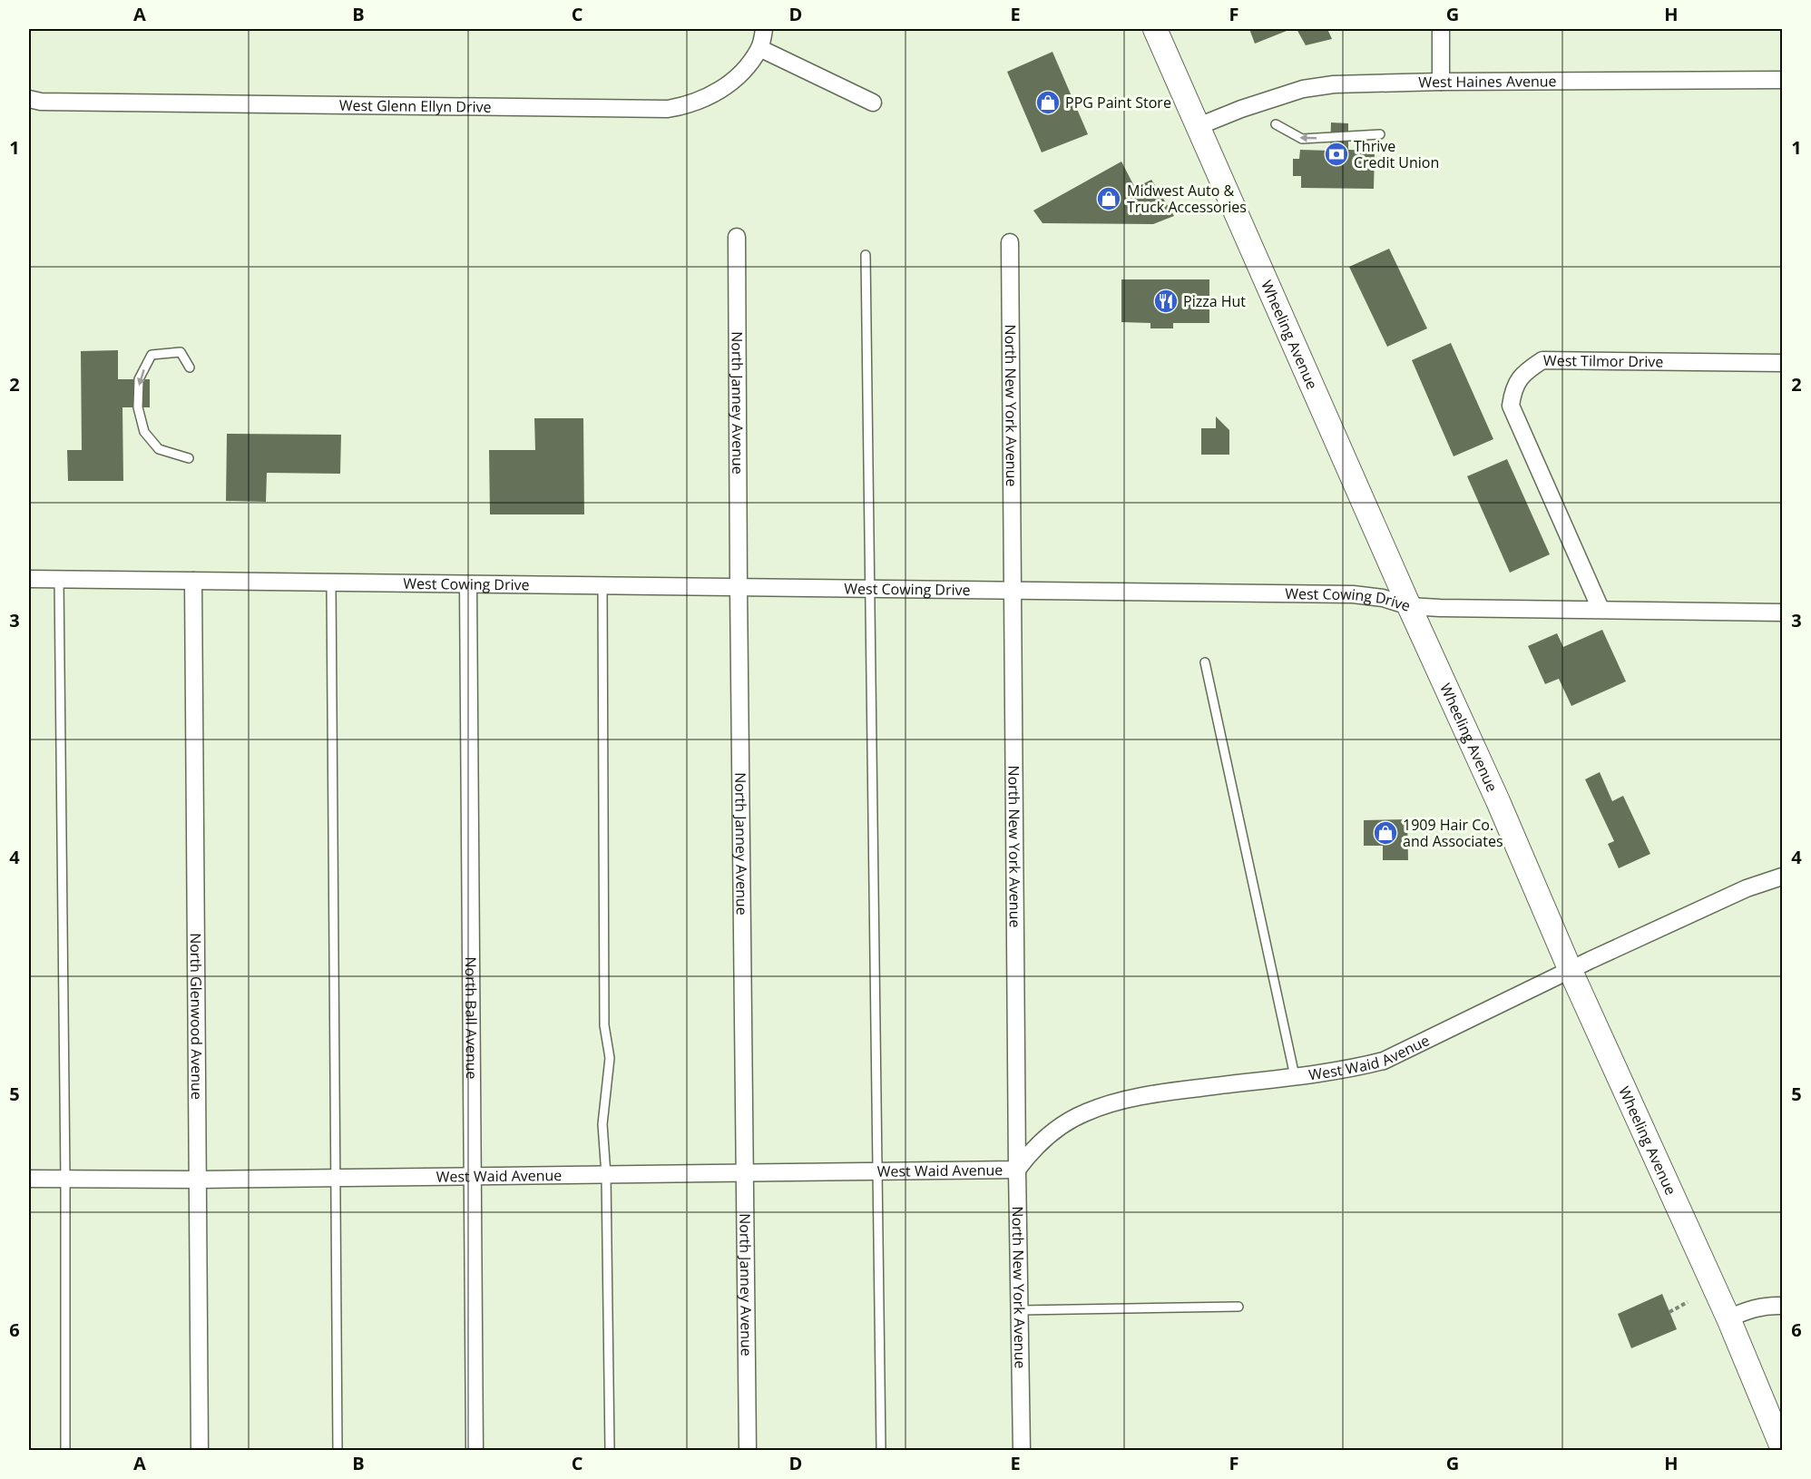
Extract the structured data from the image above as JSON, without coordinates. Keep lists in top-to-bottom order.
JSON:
{
  "streets": {
    "main road": ["Wheeling Avenue"],
    "street": [
      "West Haines Avenue",
      "West Glenn Ellyn Drive",
      "West Tilmor Drive",
      "North Janney Avenue",
      "North New York Avenue",
      "West Cowing Drive",
      "North Glenwood Avenue",
      "North Ball Avenue",
      "West Waid Avenue"
    ]
  },
  "crossings": [
    ["West Haines Avenue", "Wheeling Avenue"],
    ["Wheeling Avenue", "West Cowing Drive"],
    ["Wheeling Avenue", "West Waid Avenue"],
    ["West Tilmor Drive", "West Cowing Drive"],
    ["North Janney Avenue", "West Cowing Drive"],
    ["North Janney Avenue", "West Waid Avenue"],
    ["North New York Avenue", "West Cowing Drive"],
    ["North New York Avenue", "West Waid Avenue"],
    ["West Cowing Drive", "North Glenwood Avenue"],
    ["West Cowing Drive", "North Ball Avenue"],
    ["North Glenwood Avenue", "West Waid Avenue"],
    ["North Ball Avenue", "West Waid Avenue"]
  ],
  "places": {
    "shop": ["PPG Paint Store", "Midwest Auto & Truck Accessories", "1909 Hair Co. and Associates"],
    "bank": ["Thrive Credit Union"],
    "restaurant": ["Pizza Hut"]
  },
  "grid": {
    "columns": [
      "A",
      "B",
      "C",
      "D",
      "E",
      "F",
      "G",
      "H"
    ],
    "rows": [
      "1",
      "2",
      "3",
      "4",
      "5",
      "6"
    ]
  }
}
